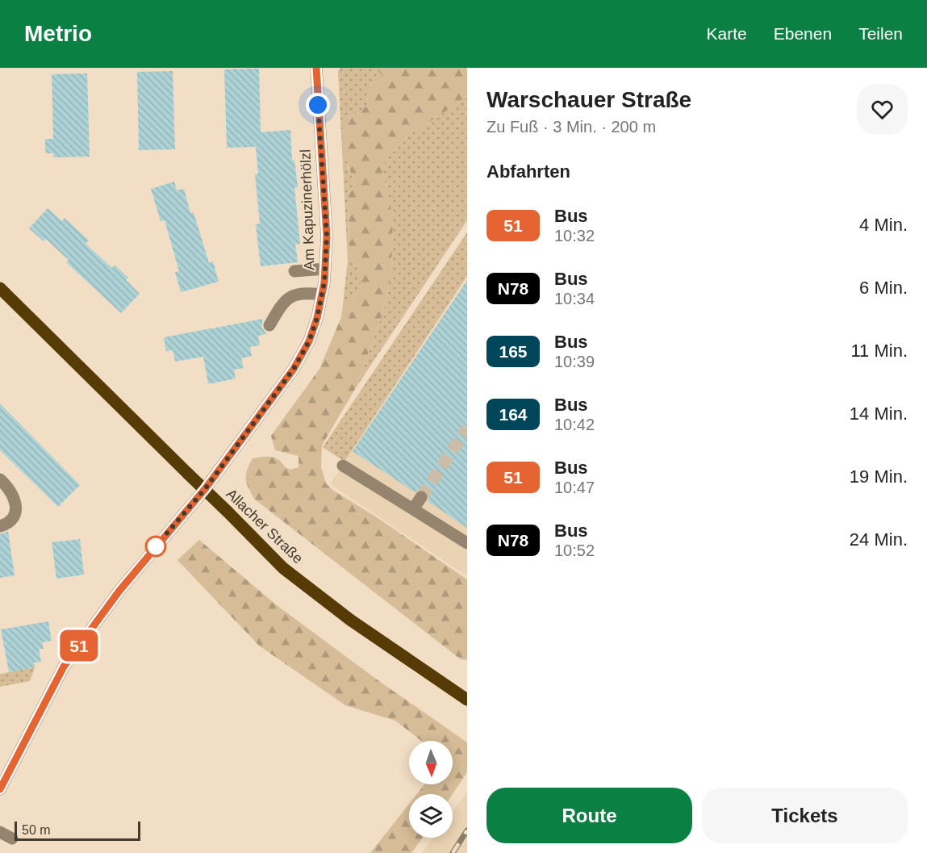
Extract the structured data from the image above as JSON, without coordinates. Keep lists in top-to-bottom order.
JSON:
{
  "streets": {
    "main road": ["Allacher Straße"],
    "street": ["Am Kapuzinerhölzl"]
  },
  "lines": ["bus line 51"],
  "scale_bar": "50 m",
  "north": "bottom",
  "page": {
    "header": "Metrio",
    "nav": ["Karte", "Ebenen", "Teilen"],
    "on_map": "51",
    "heading": [
      ["Warschauer Straße", "Zu Fuß · 3 Min. · 200 m"],
      "Abfahrten"
    ],
    "list": [
      {
        "mark": "51",
        "name": "Bus",
        "note": "10:32",
        "value": "4 Min."
      },
      {
        "mark": "N78",
        "name": "Bus",
        "note": "10:34",
        "value": "6 Min."
      },
      {
        "mark": "165",
        "name": "Bus",
        "note": "10:39",
        "value": "11 Min."
      },
      {
        "mark": "164",
        "name": "Bus",
        "note": "10:42",
        "value": "14 Min."
      },
      {
        "mark": "51",
        "name": "Bus",
        "note": "10:47",
        "value": "19 Min."
      },
      {
        "mark": "N78",
        "name": "Bus",
        "note": "10:52",
        "value": "24 Min."
      }
    ],
    "buttons": ["Route", "Tickets"],
    "scale": "50 m"
  }
}
